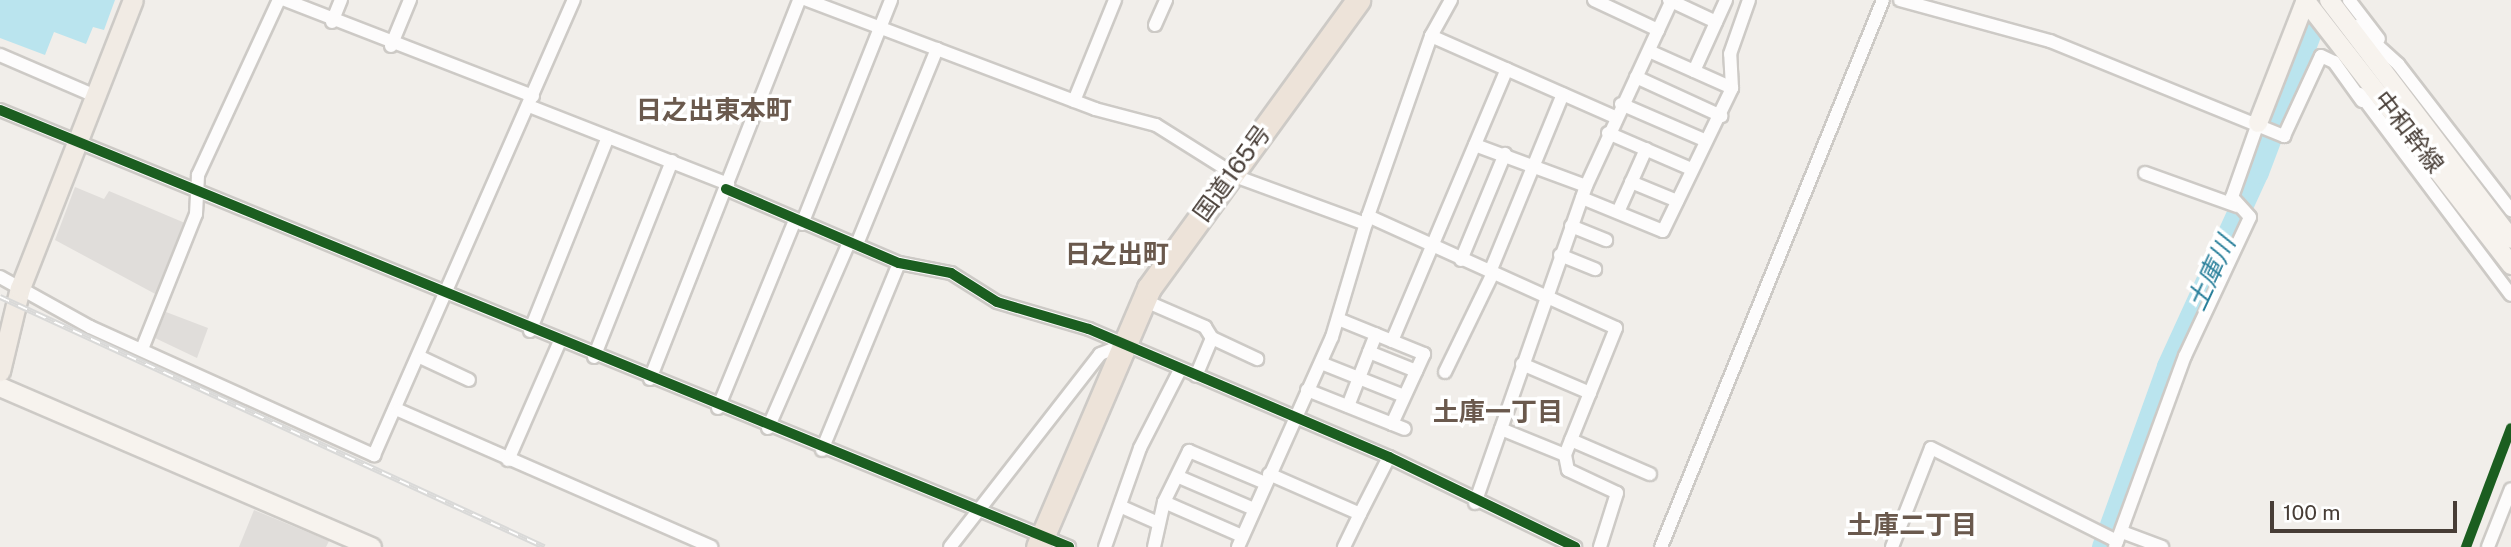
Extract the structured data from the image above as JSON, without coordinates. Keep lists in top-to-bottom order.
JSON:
{
  "streets": {
    "highway": ["国道165号"],
    "main road": ["中和幹線"]
  },
  "districts": [
    "日之出東本町",
    "日之出町",
    "土庫一丁目",
    "土庫二丁目"
  ],
  "water": ["土庫川"],
  "scale_bar": "100 m"
}
